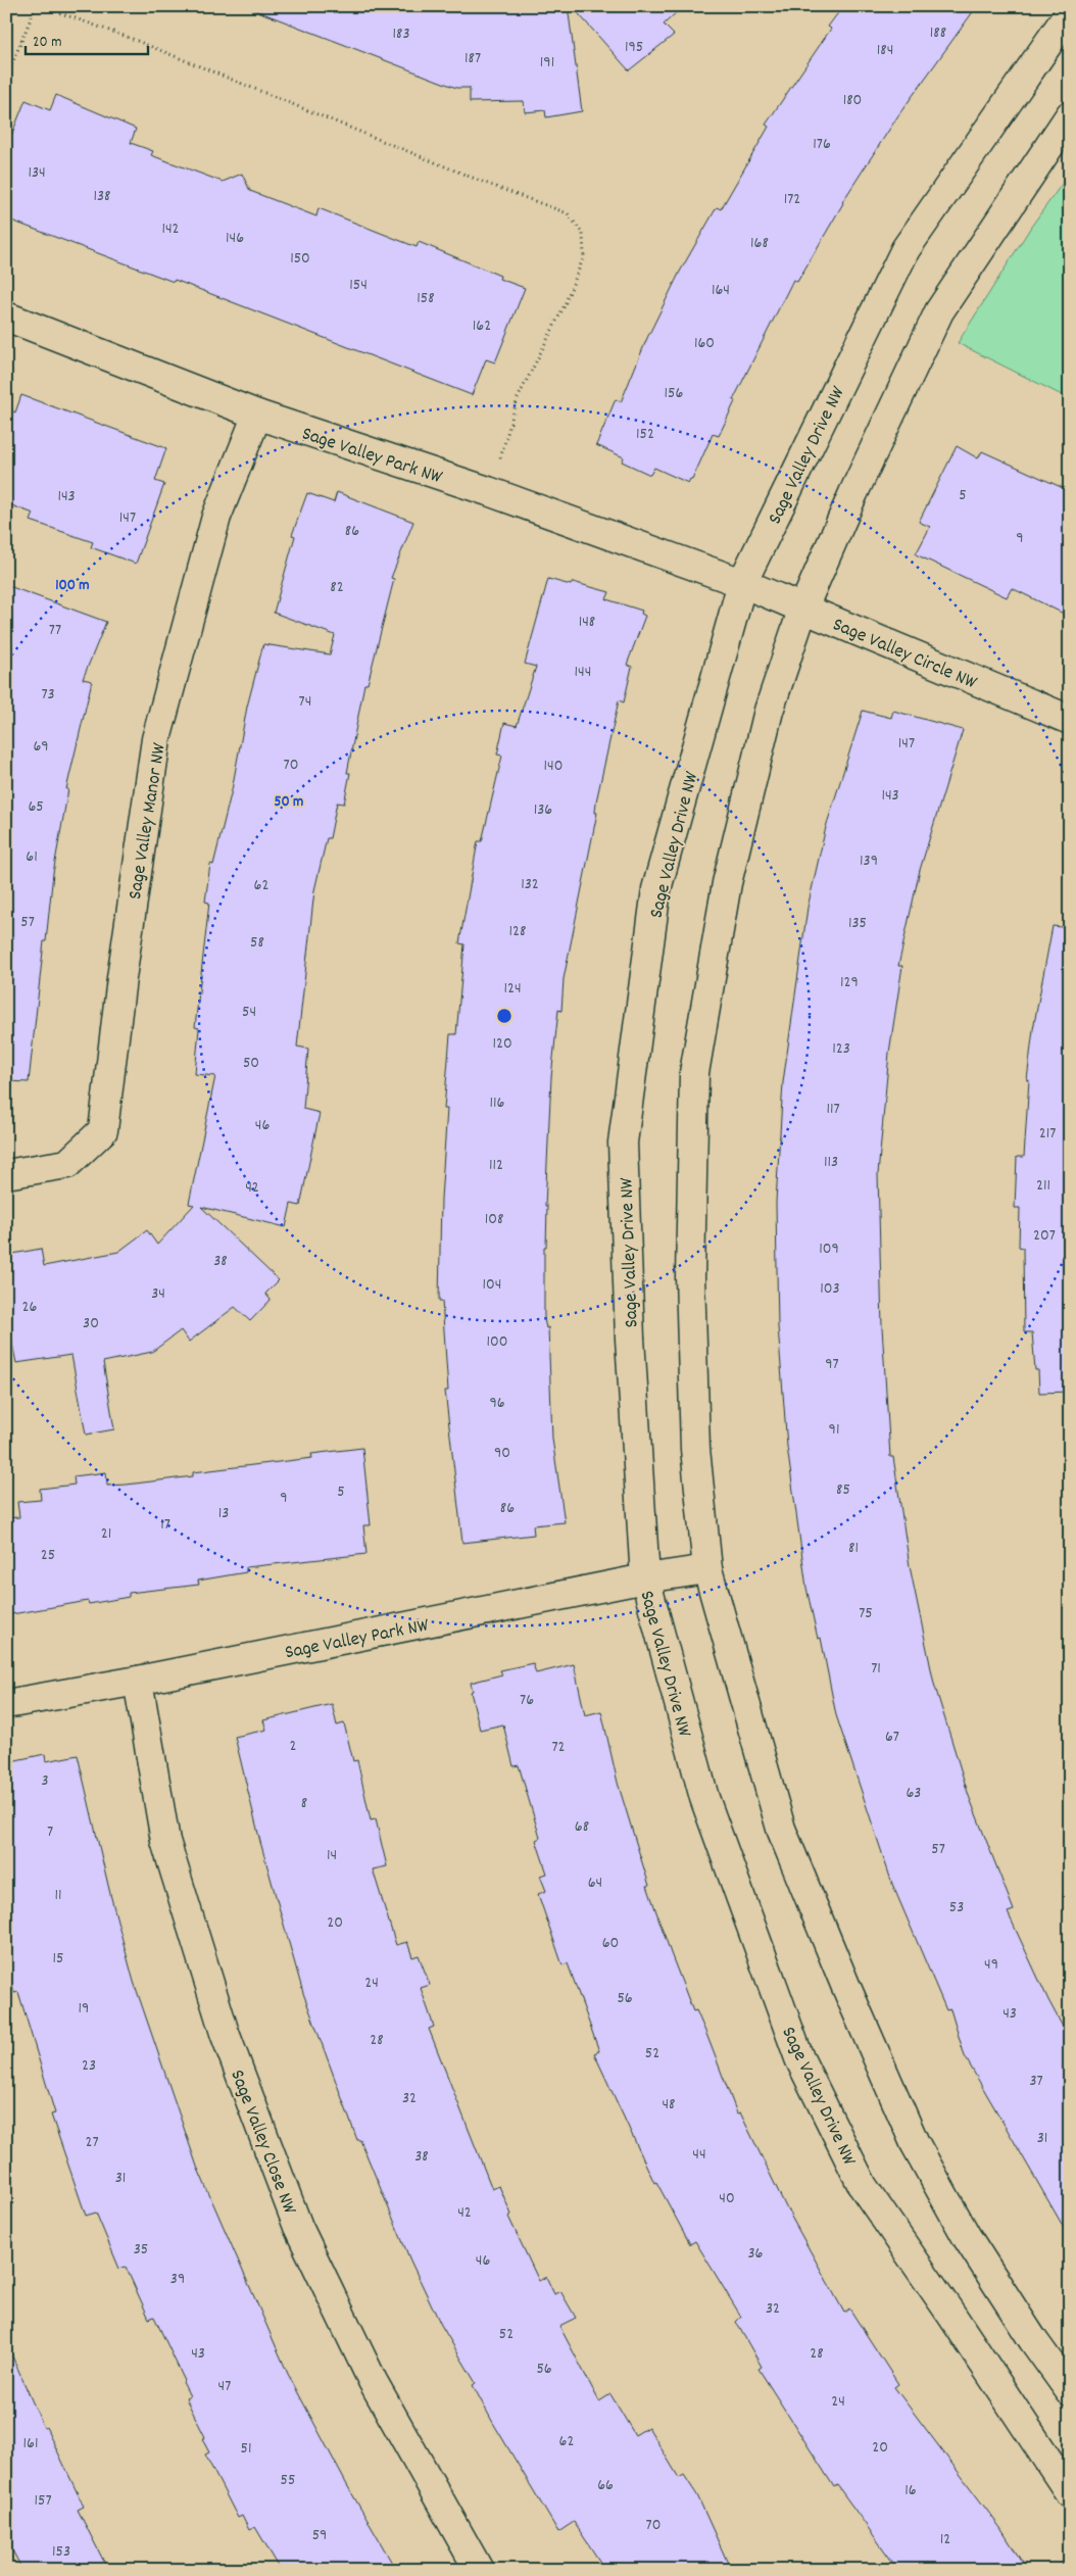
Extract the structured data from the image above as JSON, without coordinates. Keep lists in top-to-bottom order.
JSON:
{
  "streets": {
    "street": [
      "Sage Valley Park NW",
      "Sage Valley Drive NW",
      "Sage Valley Circle NW",
      "Sage Valley Manor NW",
      "Sage Valley Close NW"
    ]
  },
  "crossings": [
    ["Sage Valley Park NW", "Sage Valley Drive NW"],
    ["Sage Valley Park NW", "Sage Valley Circle NW"],
    ["Sage Valley Park NW", "Sage Valley Manor NW"],
    ["Sage Valley Park NW", "Sage Valley Close NW"],
    ["Sage Valley Drive NW", "Sage Valley Circle NW"]
  ],
  "house_numbers": [
    "188",
    "183",
    "195",
    "184",
    "187",
    "191",
    "180",
    "176",
    "134",
    "138",
    "172",
    "142",
    "146",
    "168",
    "150",
    "154",
    "164",
    "158",
    "162",
    "160",
    "156",
    "152",
    "5",
    "143",
    "147",
    "86",
    "9",
    "82",
    "148",
    "77",
    "144",
    "73",
    "74",
    "147",
    "69",
    "70",
    "140",
    "143",
    "65",
    "136",
    "61",
    "139",
    "132",
    "62",
    "57",
    "135",
    "128",
    "58",
    "129",
    "124",
    "54",
    "120",
    "123",
    "50",
    "116",
    "117",
    "46",
    "217",
    "113",
    "112",
    "211",
    "42",
    "108",
    "207",
    "109",
    "38",
    "104",
    "103",
    "34",
    "26",
    "30",
    "100",
    "97",
    "96",
    "91",
    "90",
    "85",
    "5",
    "9",
    "86",
    "13",
    "17",
    "21",
    "81",
    "25",
    "75",
    "71",
    "76",
    "67",
    "2",
    "72",
    "3",
    "63",
    "8",
    "68",
    "7",
    "57",
    "14",
    "64",
    "11",
    "53",
    "20",
    "60",
    "15",
    "49",
    "24",
    "56",
    "19",
    "43",
    "28",
    "52",
    "23",
    "37",
    "32",
    "48",
    "31",
    "27",
    "44",
    "38",
    "31",
    "40",
    "42",
    "35",
    "36",
    "46",
    "39",
    "32",
    "52",
    "43",
    "28",
    "56",
    "47",
    "24",
    "62",
    "161",
    "20",
    "51",
    "55",
    "66",
    "16",
    "157",
    "70",
    "59",
    "12",
    "153"
  ],
  "scale_bar": "20 m",
  "rings": ["100 m", "50 m"]
}
